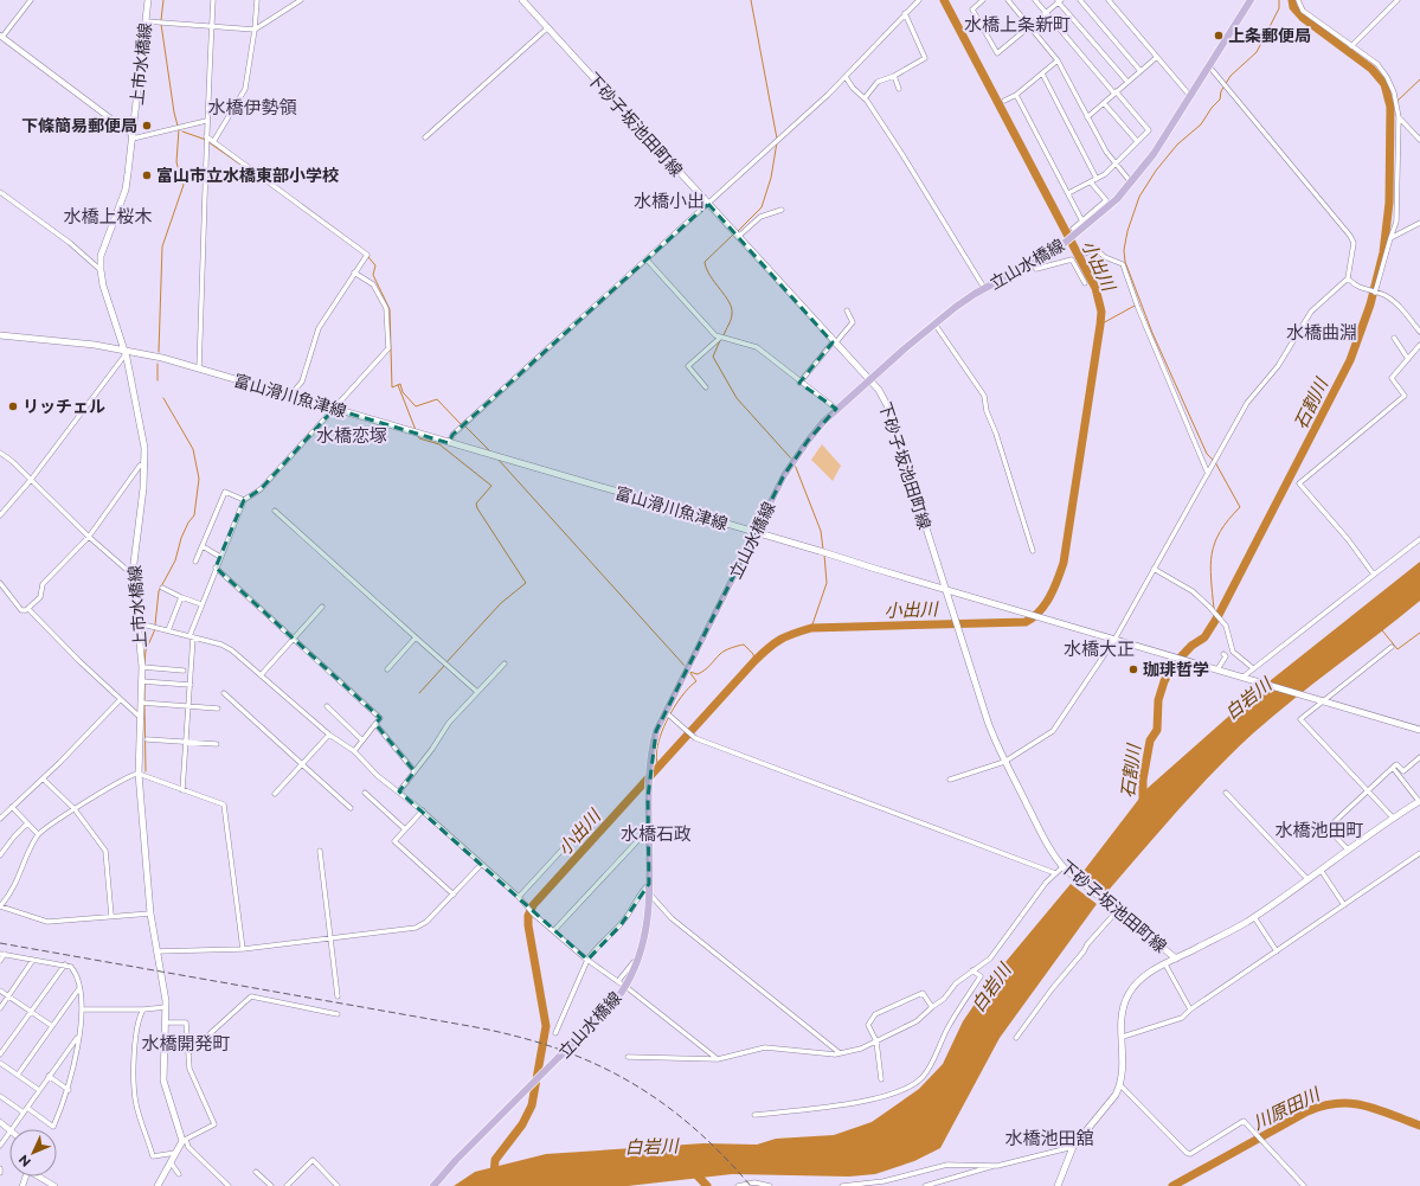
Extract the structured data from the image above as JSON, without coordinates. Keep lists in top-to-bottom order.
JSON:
{
  "streets": {
    "main road": [
      "上市水橋線",
      "下砂子坂池田町線",
      "立山水橋線",
      "富山滑川魚津線"
    ]
  },
  "crossings": [
    ["上市水橋線", "富山滑川魚津線"],
    ["下砂子坂池田町線", "立山水橋線"],
    ["下砂子坂池田町線", "富山滑川魚津線"],
    ["立山水橋線", "富山滑川魚津線"]
  ],
  "districts": [
    "水橋上条新町",
    "水橋伊勢領",
    "水橋小出",
    "水橋上桜木",
    "水橋曲淵",
    "水橋恋塚",
    "水橋大正",
    "水橋池田町",
    "水橋石政",
    "水橋開発町",
    "水橋池田舘"
  ],
  "water": [
    "小出川",
    "石割川",
    "白岩川",
    "川原田川"
  ],
  "places": [
    "上条郵便局",
    "下條簡易郵便局",
    "富山市立水橋東部小学校",
    "リッチェル",
    "珈琲哲学"
  ],
  "north": "bottom left"
}
